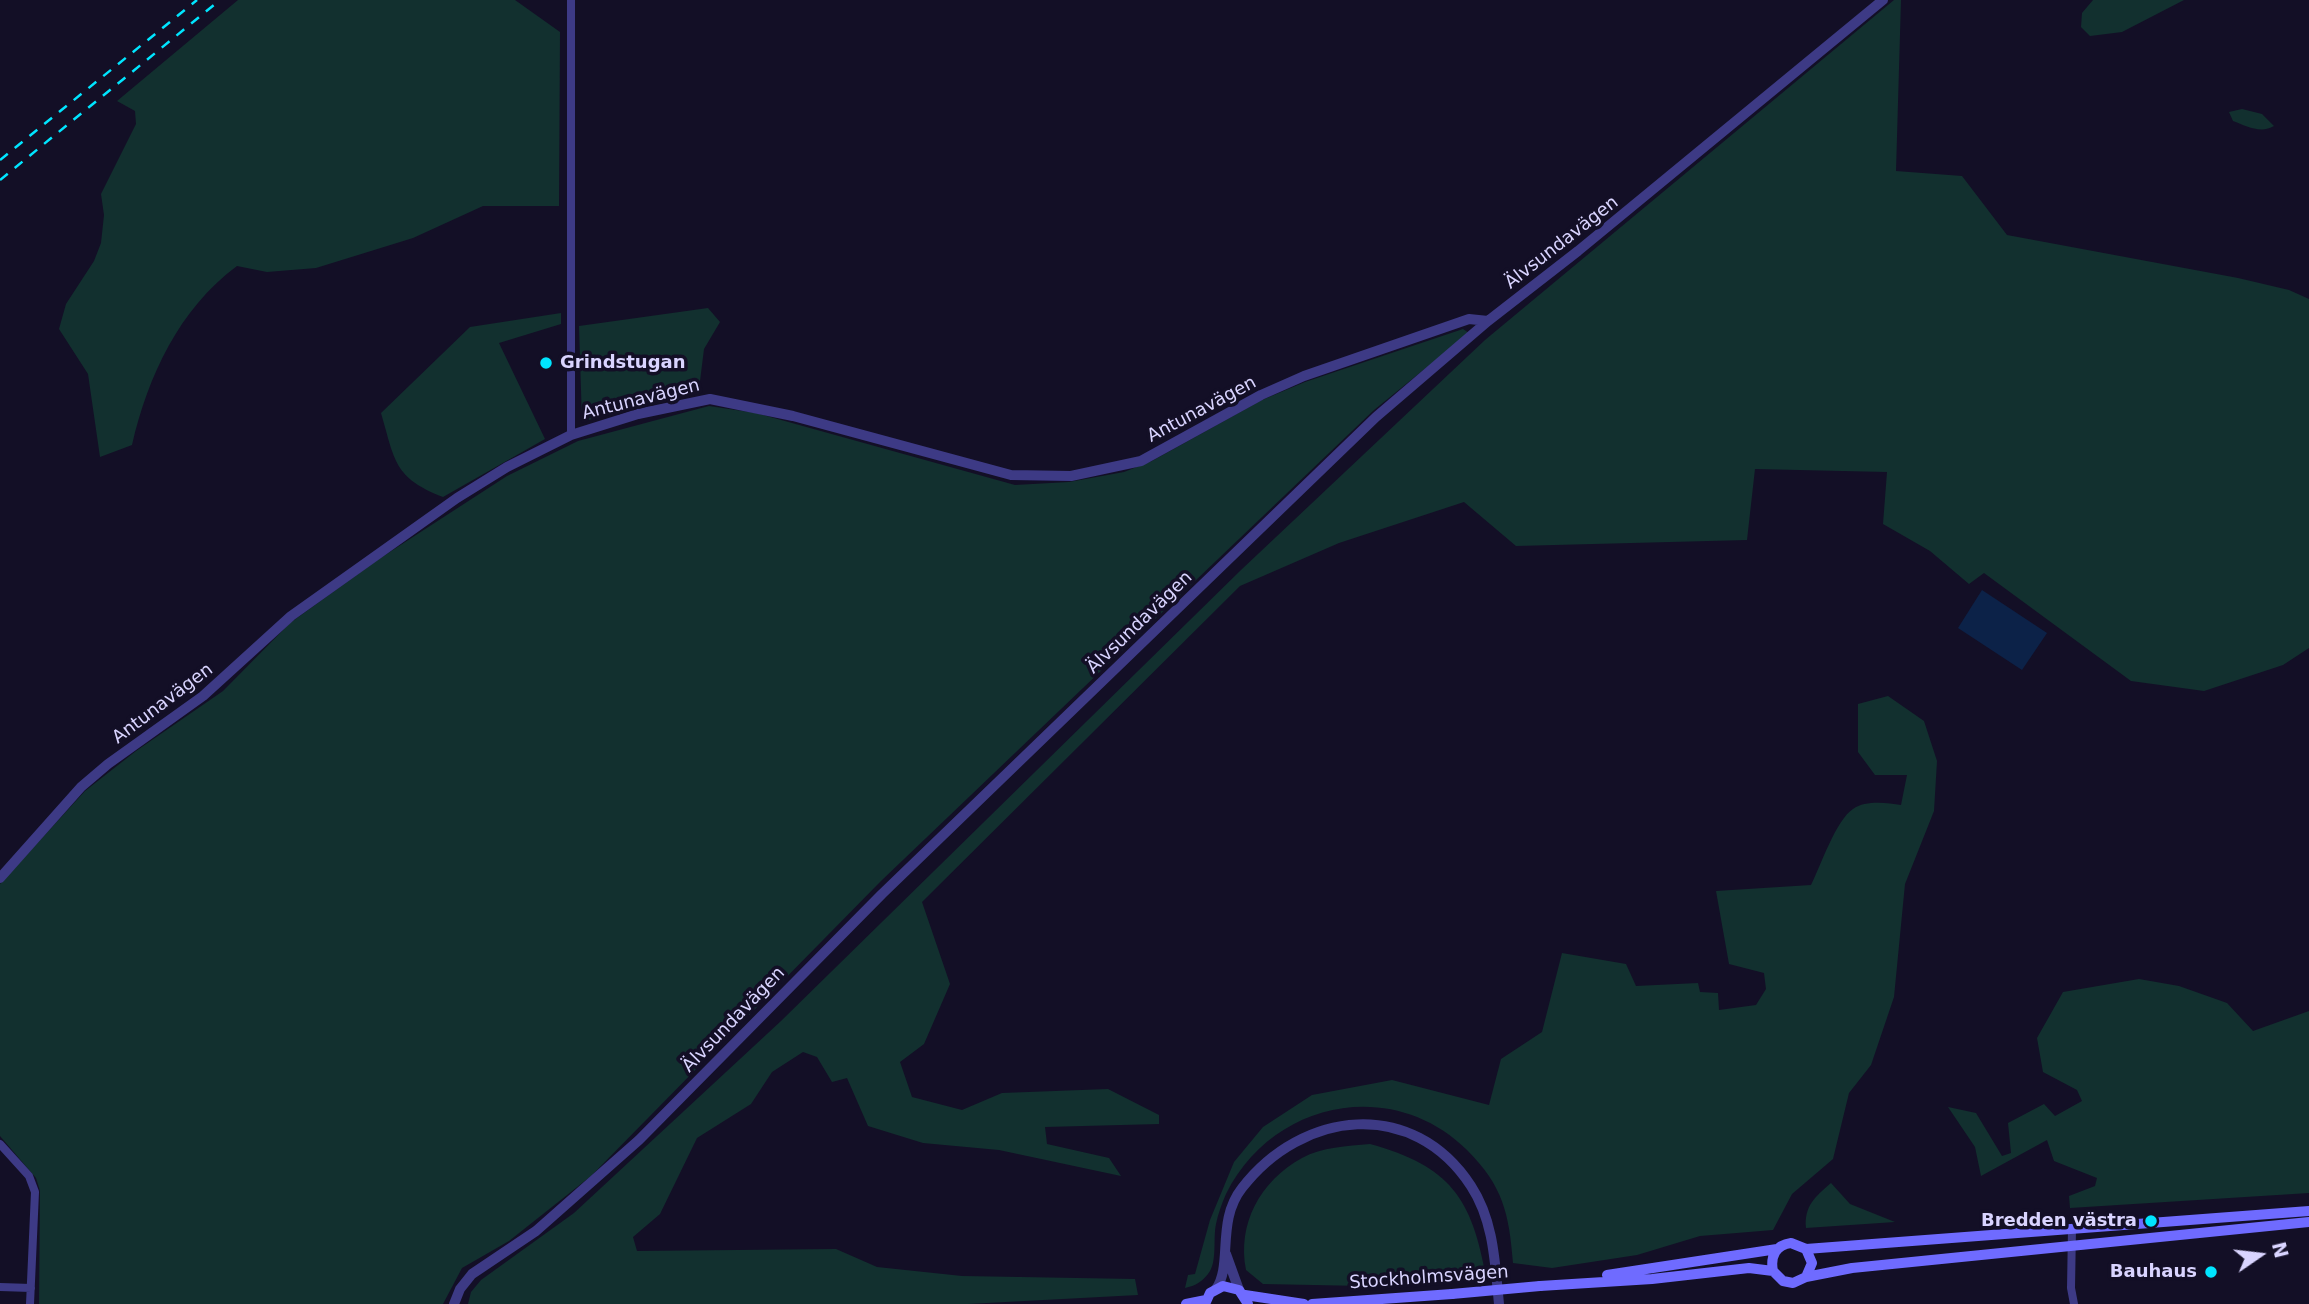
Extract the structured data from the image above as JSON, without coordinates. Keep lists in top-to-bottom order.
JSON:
{
  "streets": {
    "main road": ["Stockholmsvägen"],
    "street": ["Älvsundavägen", "Antunavägen"]
  },
  "crossings": [
    ["Älvsundavägen", "Antunavägen"]
  ],
  "places": ["Grindstugan", "Bredden västra", "Bauhaus"],
  "north": "right"
}
